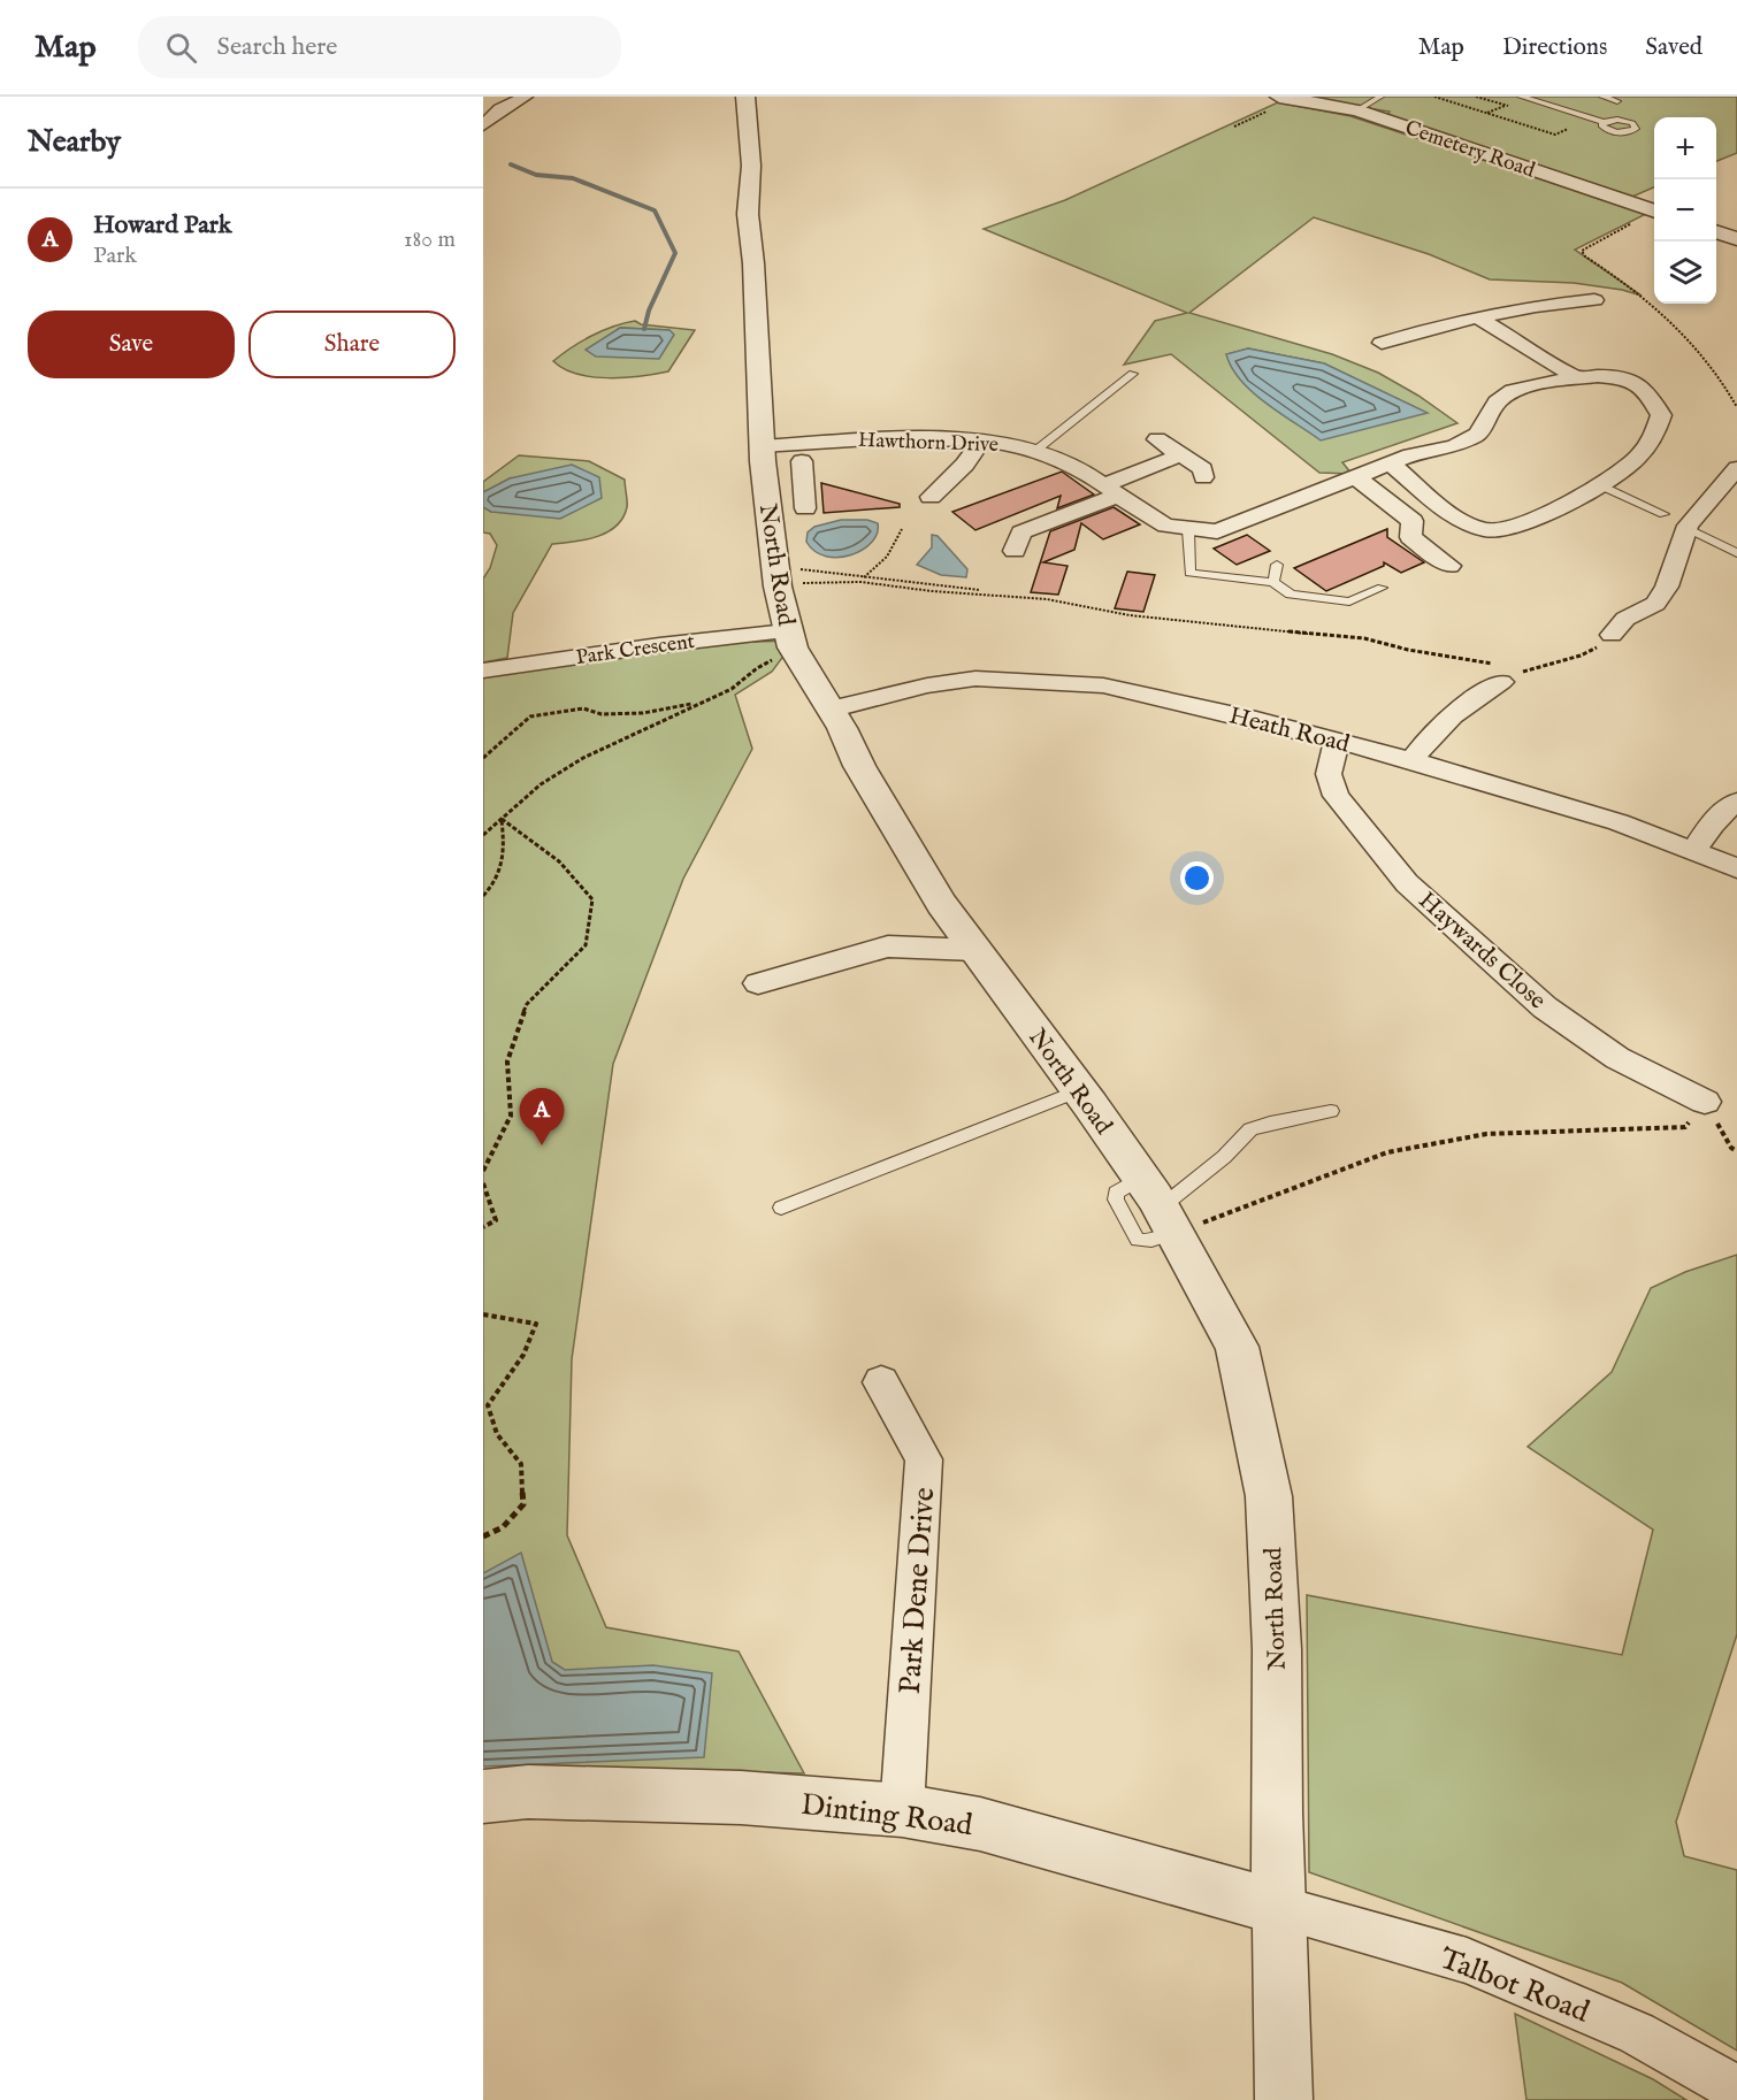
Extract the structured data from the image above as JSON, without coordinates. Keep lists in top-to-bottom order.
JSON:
{
  "streets": {
    "street": [
      "Cemetery Road",
      "Hawthorn Drive",
      "North Road",
      "Park Crescent",
      "Heath Road",
      "Haywards Close",
      "Park Dene Drive",
      "Dinting Road",
      "Talbot Road"
    ]
  },
  "crossings": [
    ["Hawthorn Drive", "North Road"],
    ["North Road", "Park Crescent"],
    ["North Road", "Heath Road"],
    ["North Road", "Dinting Road"],
    ["North Road", "Talbot Road"],
    ["Heath Road", "Haywards Close"],
    ["Park Dene Drive", "Dinting Road"],
    ["Dinting Road", "Talbot Road"]
  ],
  "page": {
    "header": "Map",
    "search": "Search here",
    "nav": ["Map", "Directions", "Saved"],
    "heading": "Nearby",
    "map_buttons": ["+", "−"],
    "list": [
      {
        "mark": "A",
        "name": "Howard Park",
        "note": "Park",
        "value": "180 m"
      }
    ],
    "buttons": ["Save", "Share"],
    "pins": "A"
  }
}
